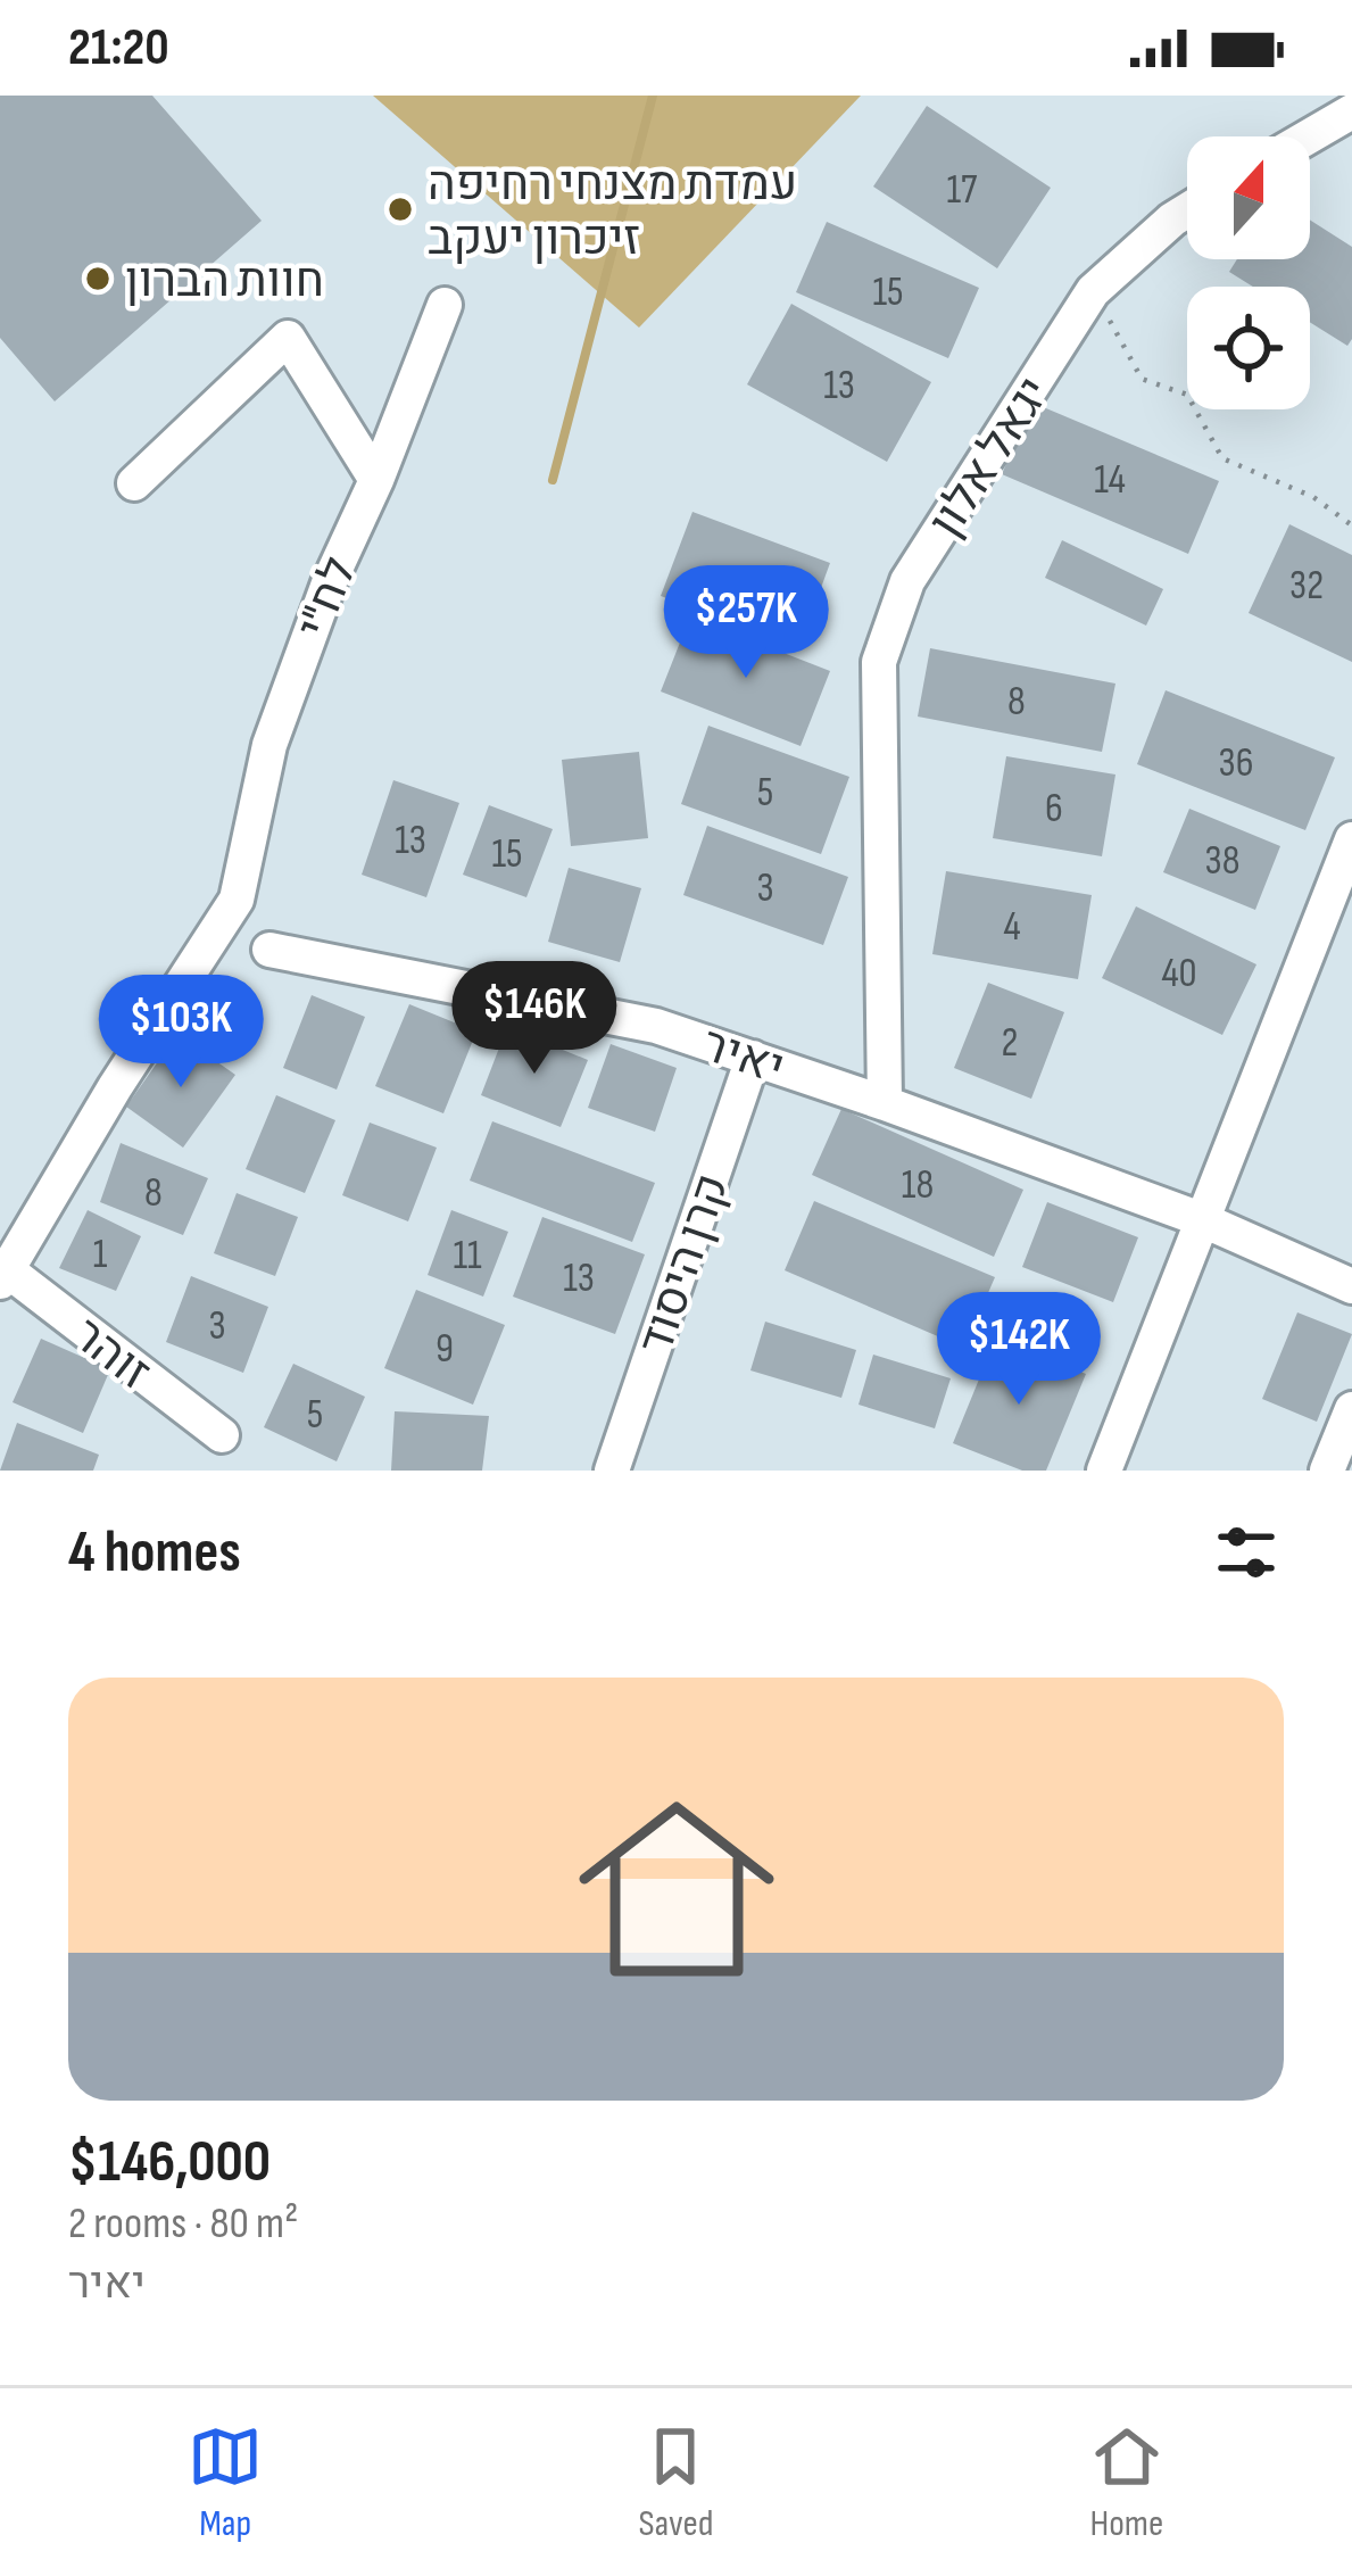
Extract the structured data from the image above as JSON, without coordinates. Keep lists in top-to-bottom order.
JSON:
{
  "streets": {
    "street": [
      "יגאל אלון",
      "לח\"י",
      "יאיר",
      "קרן היסוד",
      "זוהר"
    ]
  },
  "crossings": [
    ["יגאל אלון", "יאיר"],
    ["לח\"י", "זוהר"],
    ["יאיר", "קרן היסוד"]
  ],
  "places": ["עמדת מצנחי רחיפה זיכרון יעקב", "חוות הברון"],
  "house_numbers": [
    "17",
    "15",
    "13",
    "14",
    "32",
    "8",
    "36",
    "5",
    "6",
    "13",
    "15",
    "38",
    "3",
    "4",
    "40",
    "2",
    "18",
    "8",
    "1",
    "11",
    "13",
    "3",
    "9",
    "5"
  ],
  "north": "top",
  "page": {
    "status": "21:20",
    "price": [
      "$257K",
      "$146K",
      "$103K",
      "$142K"
    ],
    "heading": "4 homes",
    "list": [
      {
        "name": "$146,000",
        "note": "2 rooms · 80 m² · יאיר"
      }
    ],
    "tabs": ["Map", "Saved", "Home"]
  }
}
